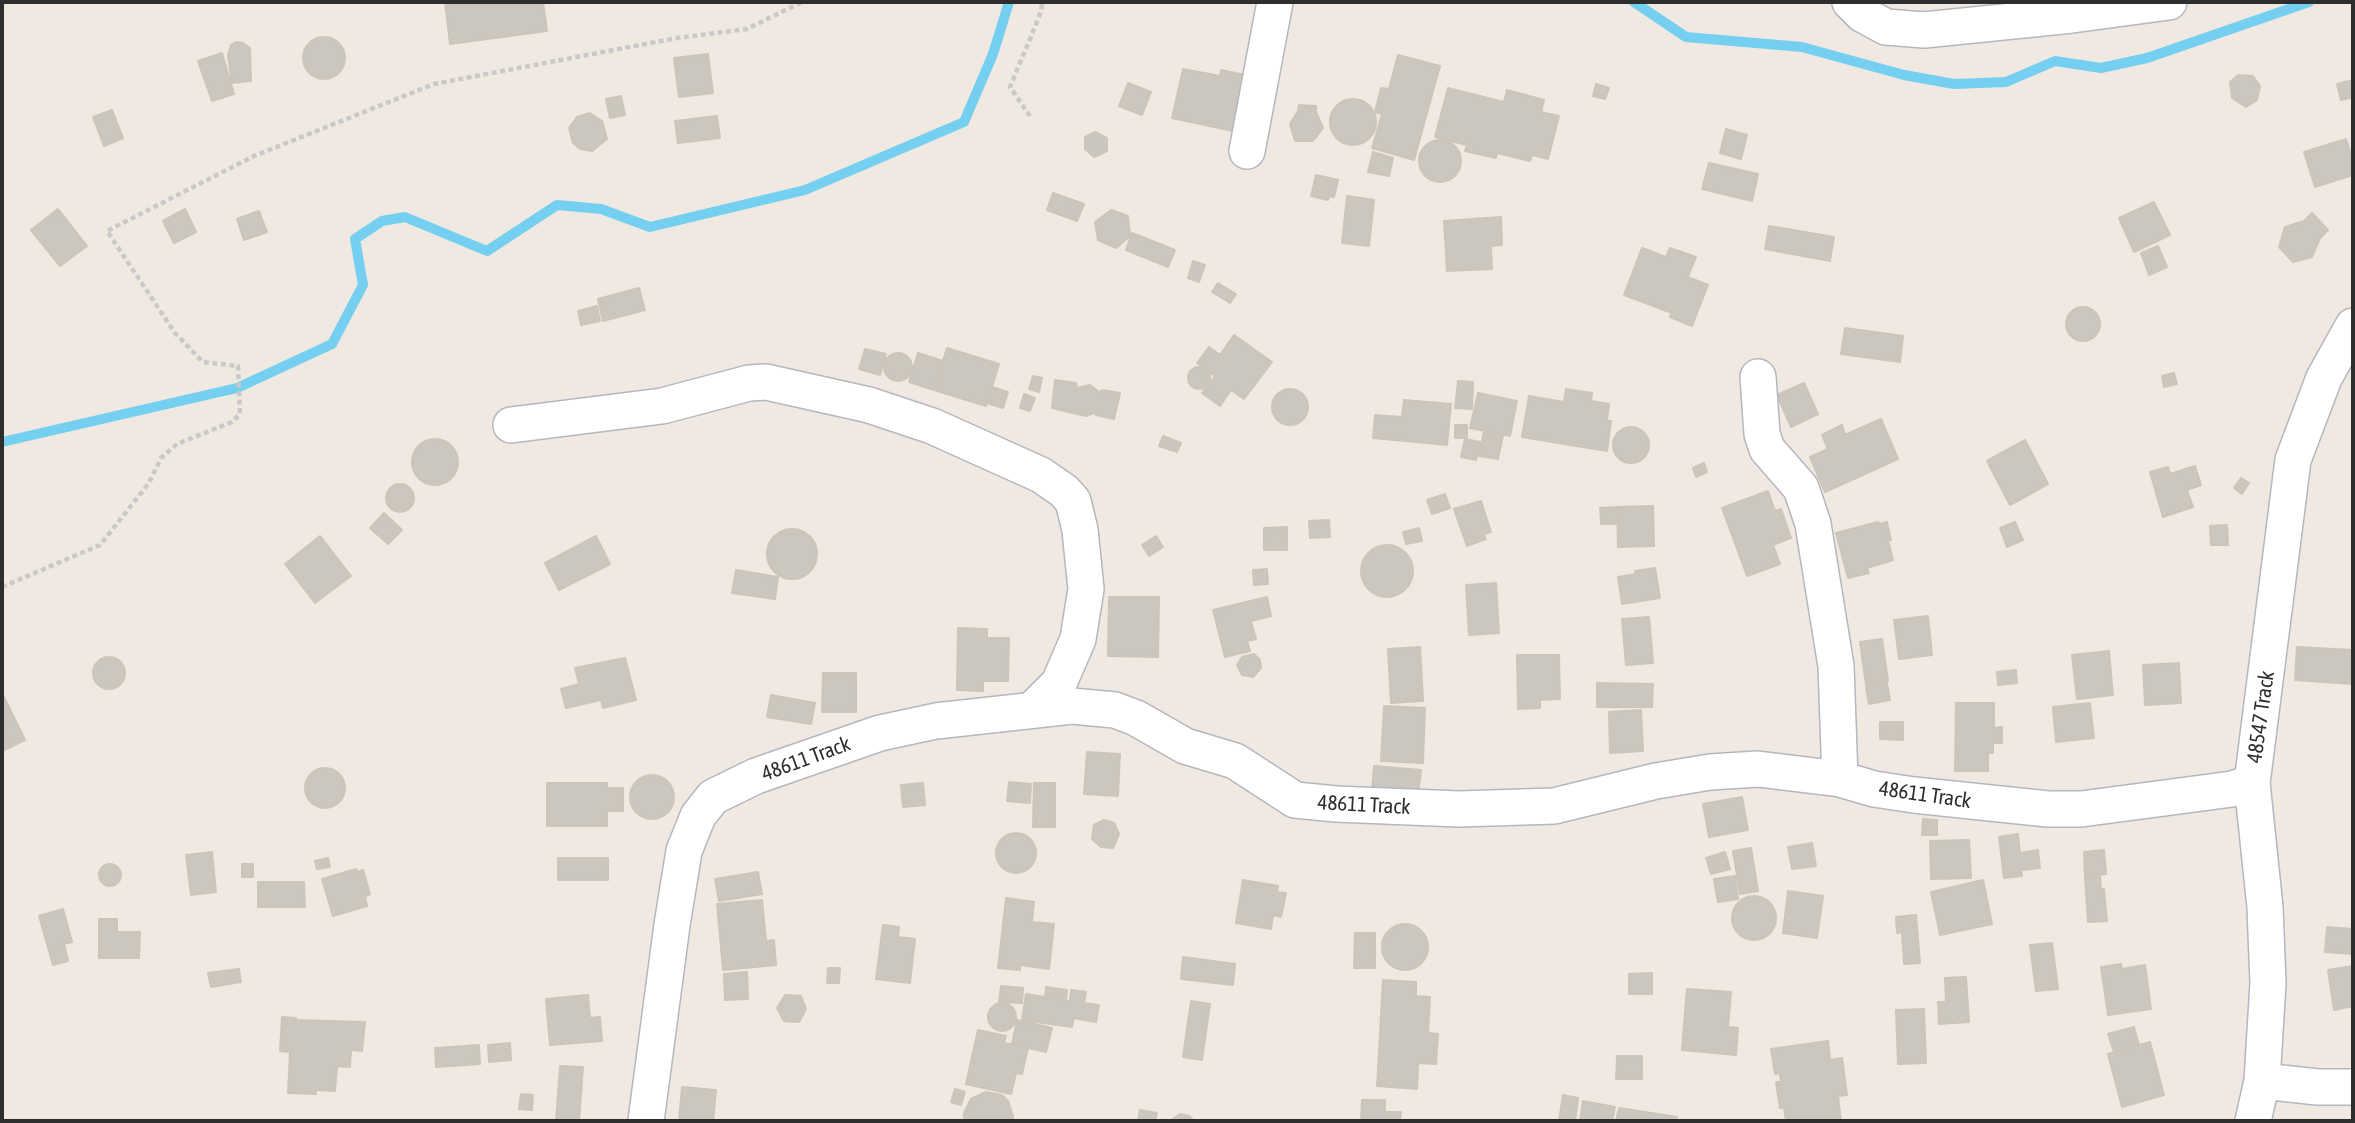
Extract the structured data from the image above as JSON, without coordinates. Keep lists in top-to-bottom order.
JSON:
{
  "streets": {
    "street": ["48547 Track", "48611 Track"]
  },
  "crossings": [
    ["48547 Track", "48611 Track"]
  ]
}
